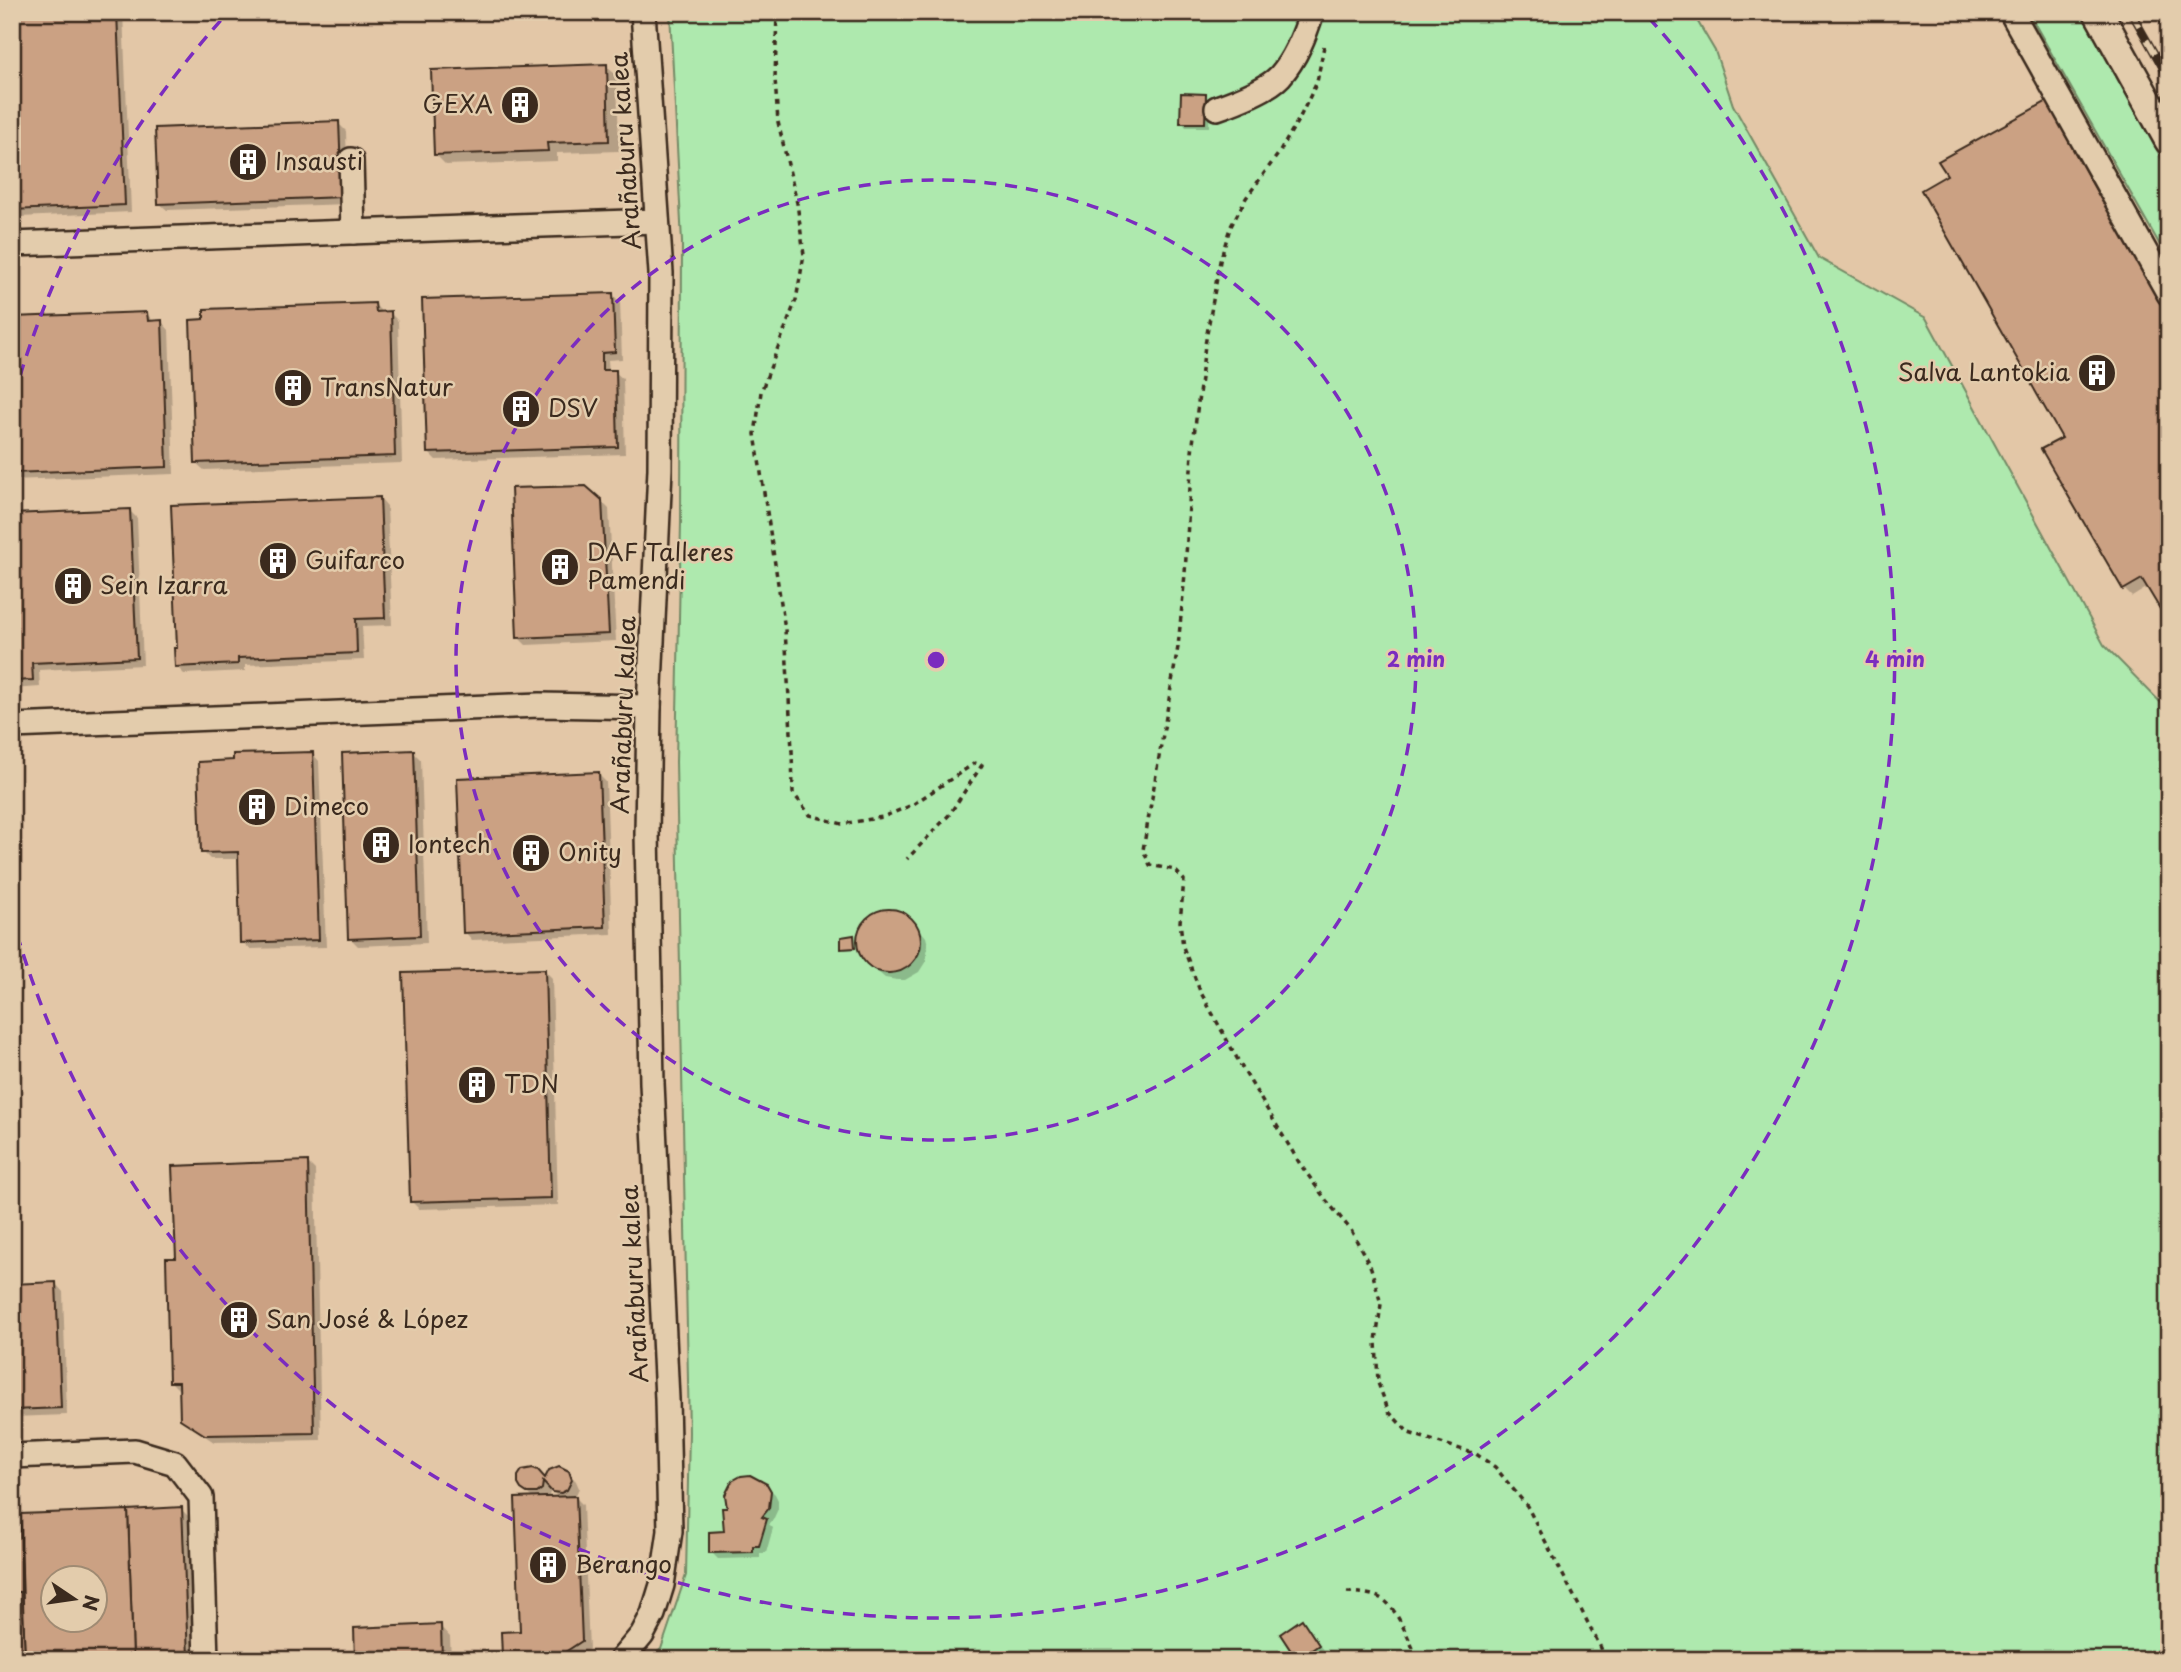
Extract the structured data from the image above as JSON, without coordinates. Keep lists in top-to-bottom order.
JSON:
{
  "streets": {
    "lane": ["Arañaburu kalea"]
  },
  "places": {
    "building": [
      "GEXA",
      "Insausti",
      "Salva Lantokia",
      "TransNatur",
      "DSV",
      "Guifarco",
      "DAF Talleres Pamendi",
      "Sein Izarra",
      "Dimeco",
      "Iontech",
      "Onity",
      "TDN",
      "San José & López",
      "Berango"
    ]
  },
  "north": "right",
  "rings": ["2 min", "4 min"]
}
